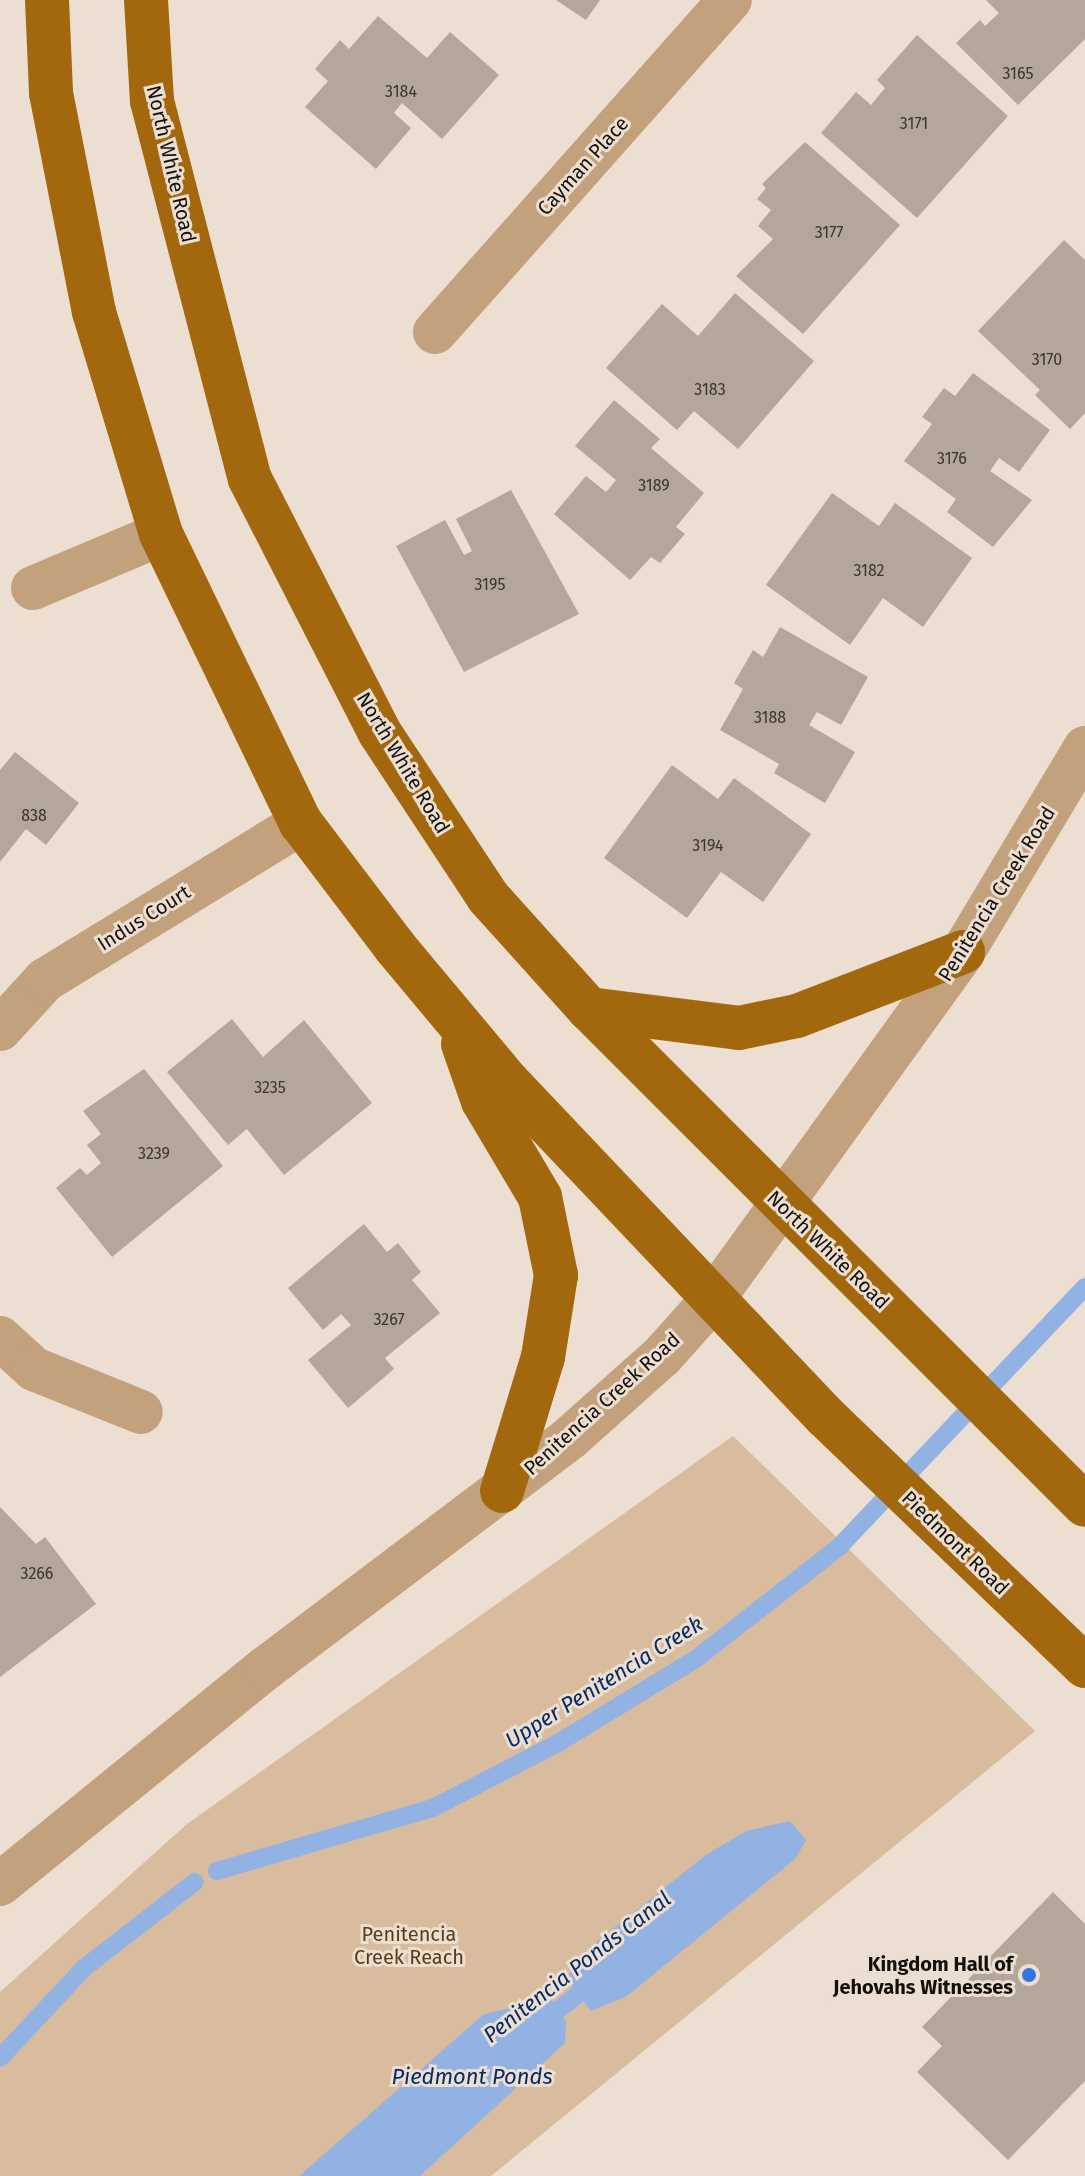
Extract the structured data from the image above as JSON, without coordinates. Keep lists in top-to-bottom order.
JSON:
{
  "streets": {
    "main road": ["North White Road", "Piedmont Road"],
    "street": ["Cayman Place", "Penitencia Creek Road", "Indus Court"]
  },
  "crossings": [
    ["North White Road", "Penitencia Creek Road"],
    ["Penitencia Creek Road", "Piedmont Road"]
  ],
  "water": ["Upper Penitencia Creek", "Penitencia Ponds Canal", "Piedmont Ponds"],
  "parks": ["Penitencia Creek Reach"],
  "places": ["Kingdom Hall of Jehovahs Witnesses"],
  "house_numbers": [
    "3165",
    "3184",
    "3171",
    "3177",
    "3170",
    "3183",
    "3176",
    "3189",
    "3182",
    "3195",
    "3188",
    "838",
    "3194",
    "3235",
    "3239",
    "3267",
    "3266"
  ]
}
